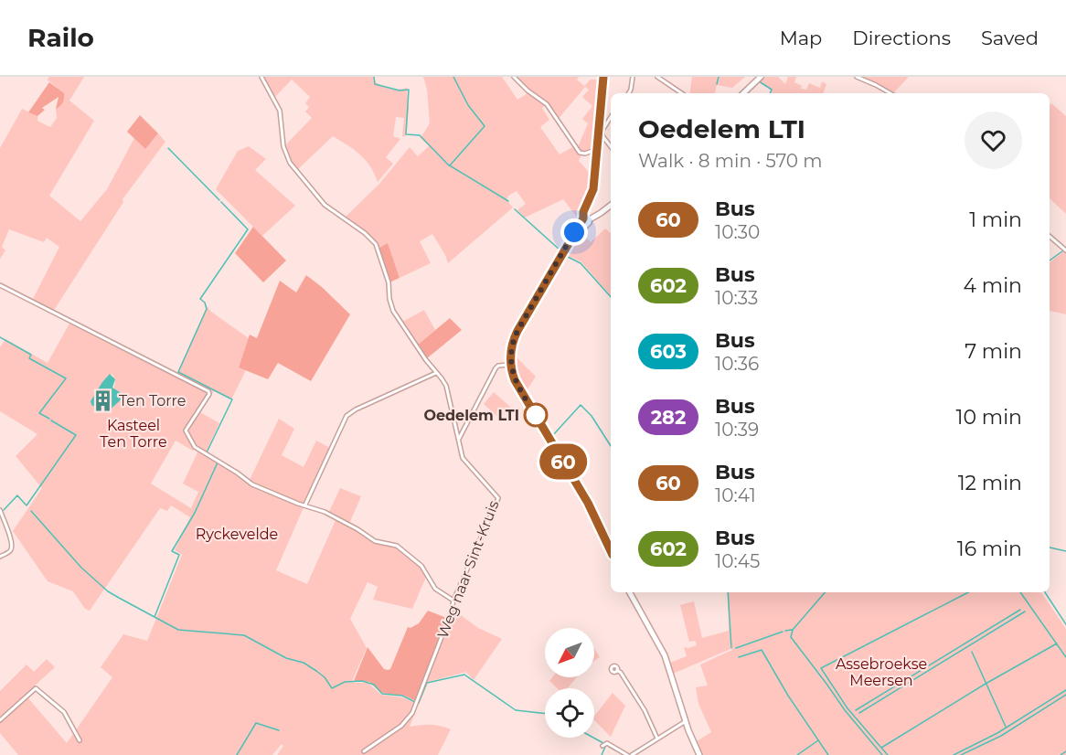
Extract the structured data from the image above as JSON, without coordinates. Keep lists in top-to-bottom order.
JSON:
{
  "streets": {
    "street": ["Weg naar Sint-Kruis"]
  },
  "parks": ["Kasteel Ten Torre", "Ryckevelde", "Assebroekse Meersen"],
  "places": {
    "building": ["Ten Torre"],
    "other": ["Oedelem LTI"]
  },
  "lines": ["bus line 60"],
  "north": "bottom left",
  "page": {
    "header": "Railo",
    "nav": ["Map", "Directions", "Saved"],
    "on_map": "60",
    "heading": ["Oedelem LTI", "Walk · 8 min · 570 m"],
    "list": [
      {
        "mark": "60",
        "name": "Bus",
        "note": "10:30",
        "value": "1 min"
      },
      {
        "mark": "602",
        "name": "Bus",
        "note": "10:33",
        "value": "4 min"
      },
      {
        "mark": "603",
        "name": "Bus",
        "note": "10:36",
        "value": "7 min"
      },
      {
        "mark": "282",
        "name": "Bus",
        "note": "10:39",
        "value": "10 min"
      },
      {
        "mark": "60",
        "name": "Bus",
        "note": "10:41",
        "value": "12 min"
      },
      {
        "mark": "602",
        "name": "Bus",
        "note": "10:45",
        "value": "16 min"
      }
    ]
  }
}
